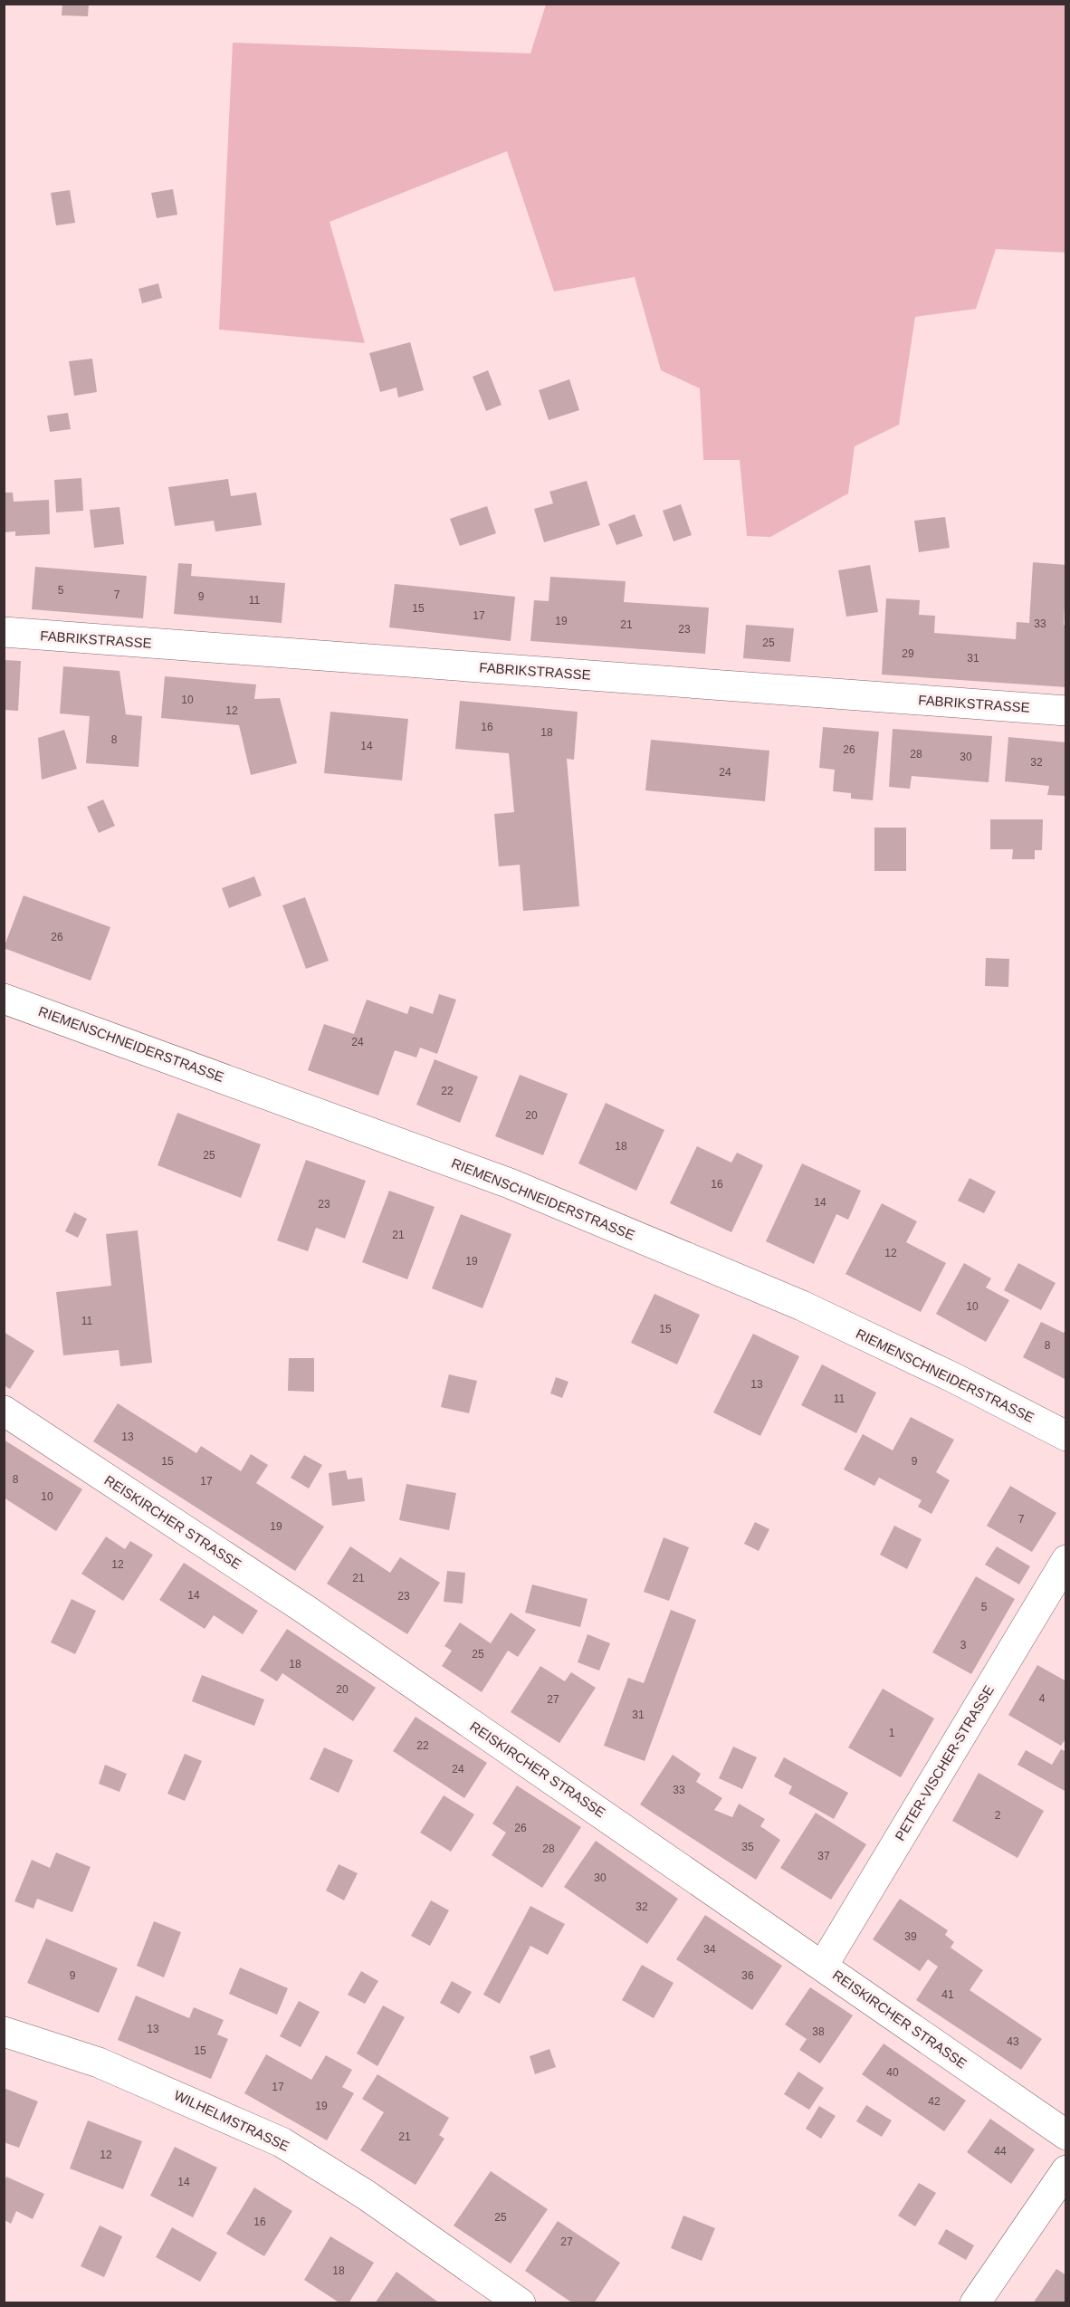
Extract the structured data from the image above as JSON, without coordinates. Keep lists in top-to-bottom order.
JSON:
{
  "streets": {
    "street": [
      "FABRIKSTRASSE",
      "RIEMENSCHNEIDERSTRASSE",
      "REISKIRCHER STRASSE",
      "PETER-VISCHER-STRASSE",
      "WILHELMSTRASSE"
    ]
  },
  "crossings": [
    ["REISKIRCHER STRASSE", "PETER-VISCHER-STRASSE"]
  ],
  "house_numbers": [
    "5",
    "7",
    "9",
    "11",
    "15",
    "17",
    "19",
    "33",
    "21",
    "23",
    "25",
    "29",
    "31",
    "10",
    "12",
    "16",
    "18",
    "8",
    "14",
    "26",
    "28",
    "30",
    "32",
    "24",
    "26",
    "24",
    "22",
    "20",
    "18",
    "25",
    "16",
    "14",
    "23",
    "21",
    "12",
    "19",
    "10",
    "11",
    "15",
    "8",
    "13",
    "11",
    "13",
    "15",
    "9",
    "8",
    "17",
    "10",
    "7",
    "19",
    "12",
    "21",
    "14",
    "23",
    "5",
    "3",
    "25",
    "18",
    "20",
    "4",
    "27",
    "31",
    "1",
    "22",
    "24",
    "33",
    "2",
    "26",
    "35",
    "28",
    "37",
    "30",
    "32",
    "39",
    "34",
    "9",
    "36",
    "41",
    "13",
    "38",
    "43",
    "15",
    "40",
    "17",
    "42",
    "19",
    "21",
    "44",
    "12",
    "14",
    "25",
    "16",
    "27",
    "18"
  ]
}
